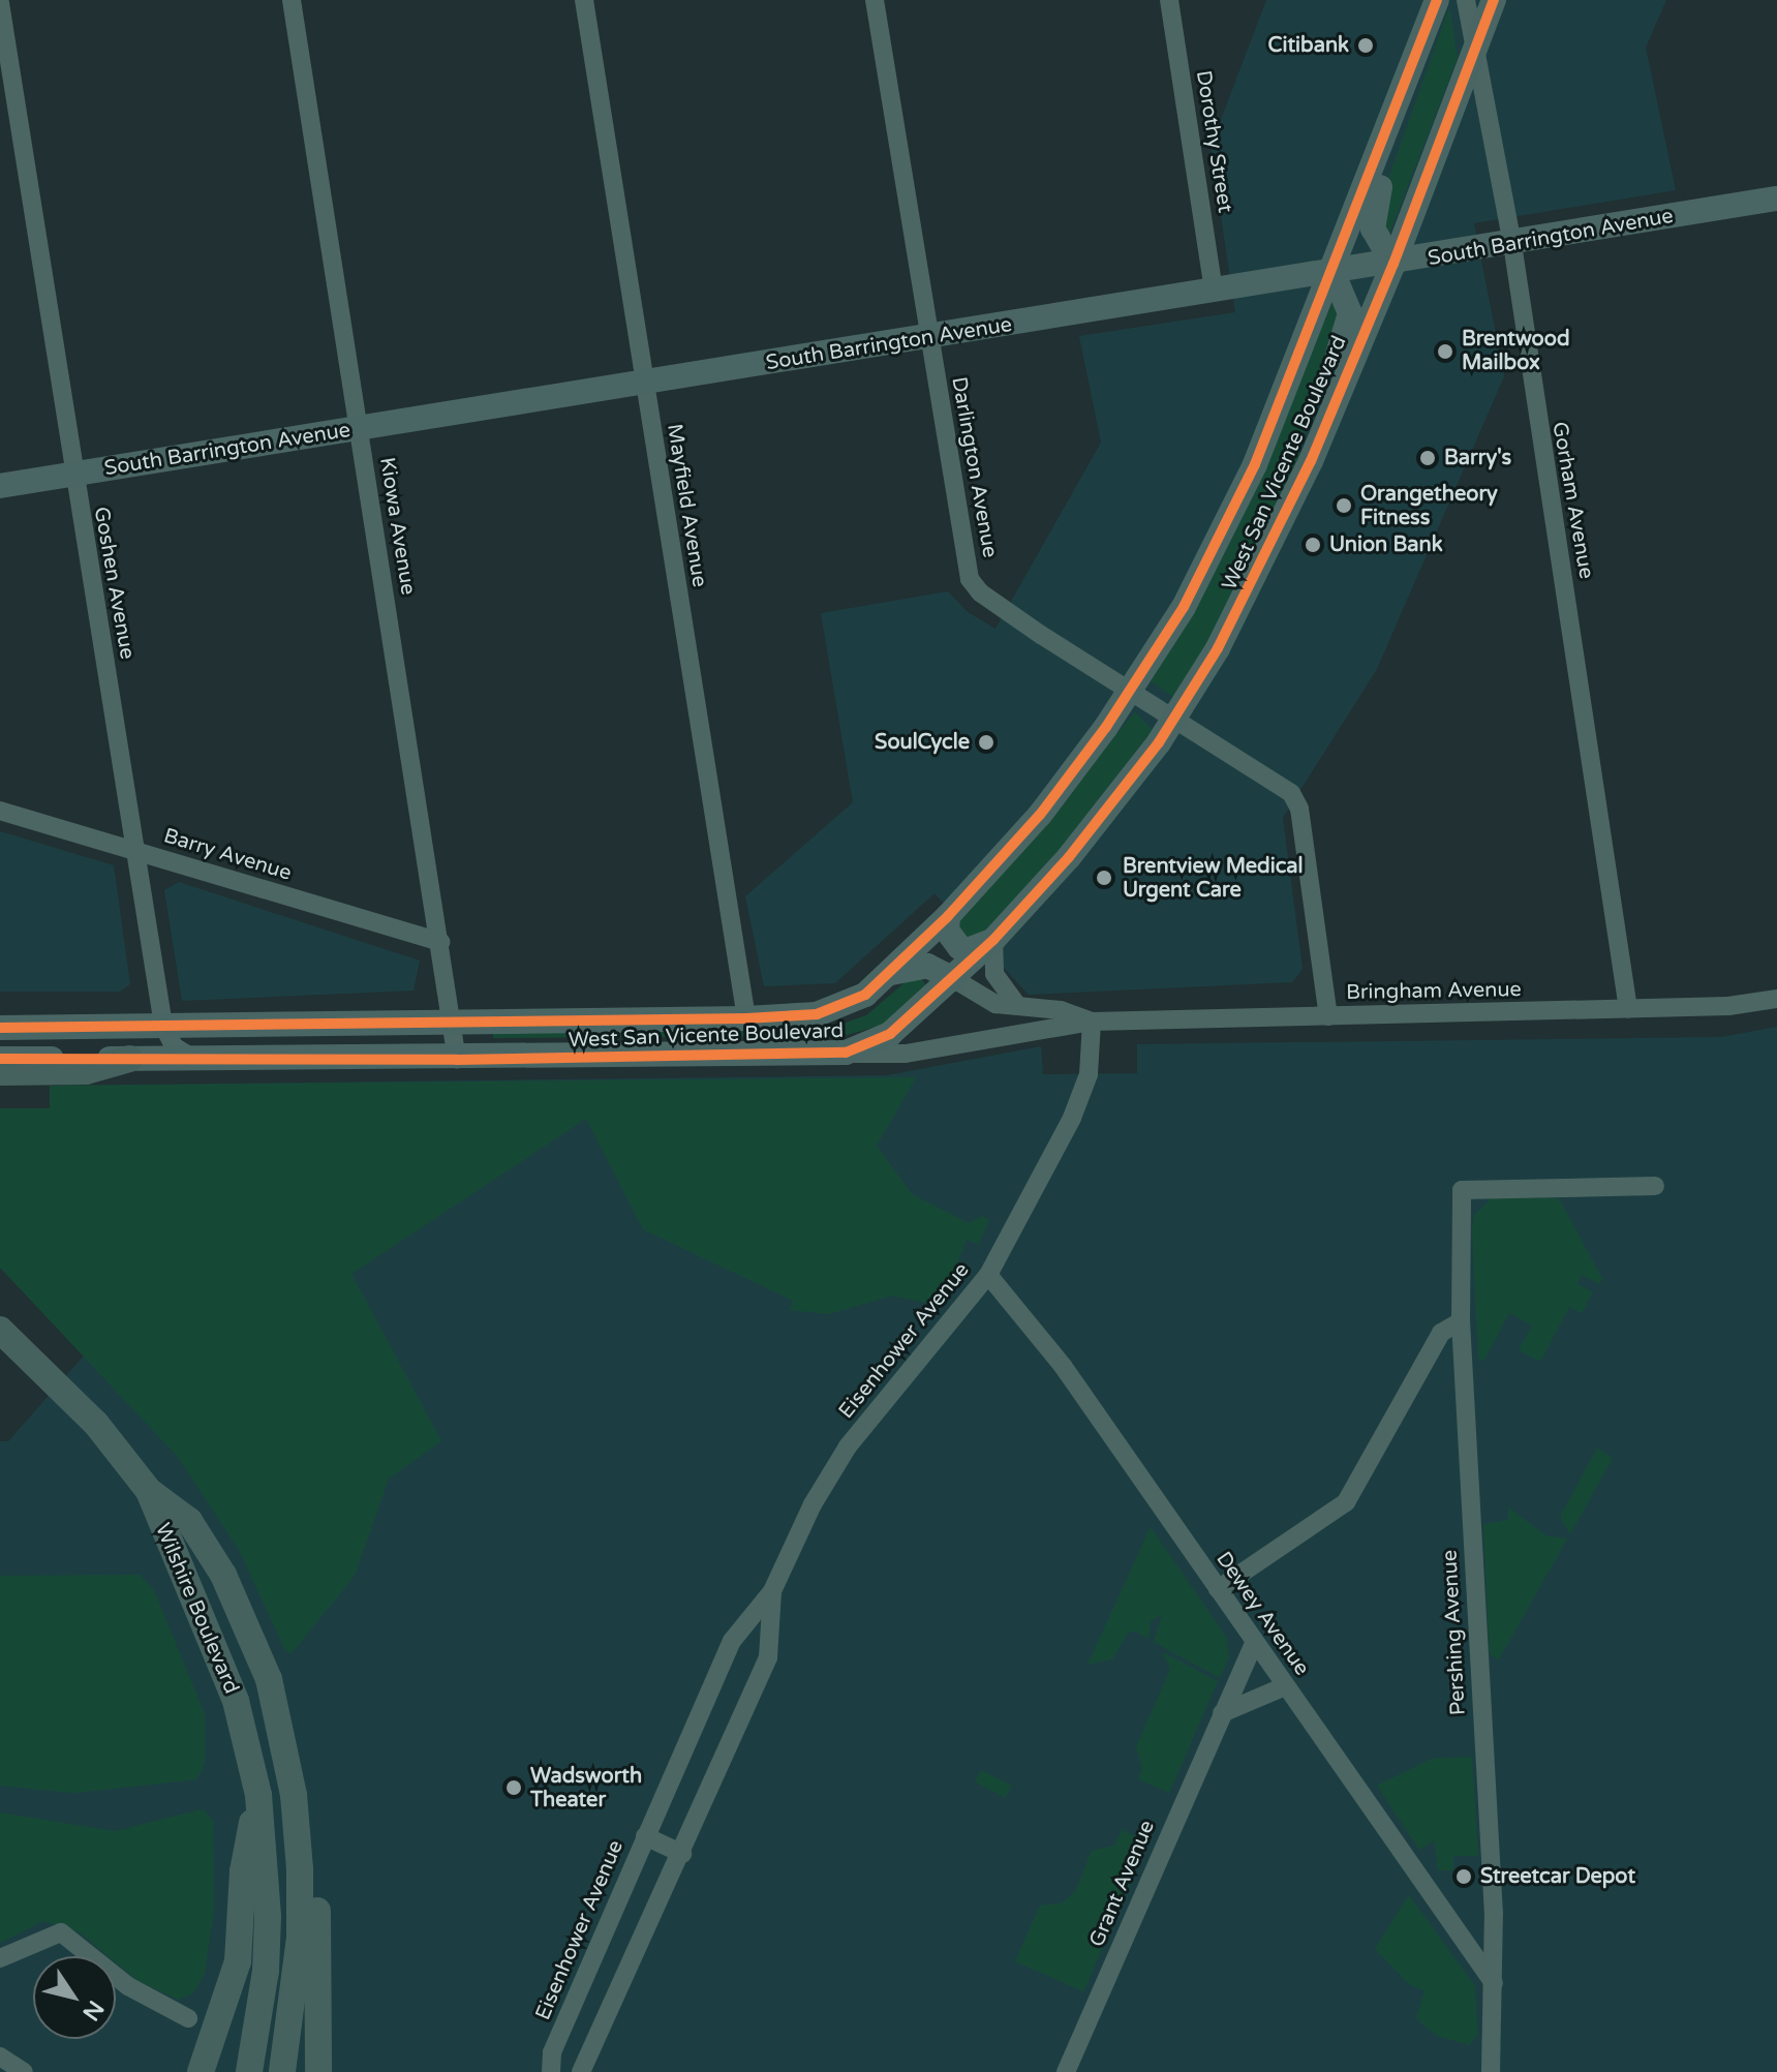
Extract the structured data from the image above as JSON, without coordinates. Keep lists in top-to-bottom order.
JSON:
{
  "streets": {
    "main road": ["South Barrington Avenue", "West San Vicente Boulevard", "Wilshire Boulevard"],
    "street": [
      "Dorothy Street",
      "Darlington Avenue",
      "Gorham Avenue",
      "Mayfield Avenue",
      "Kiowa Avenue",
      "Goshen Avenue",
      "Barry Avenue",
      "Bringham Avenue",
      "Eisenhower Avenue",
      "Dewey Avenue",
      "Pershing Avenue",
      "Grant Avenue"
    ]
  },
  "crossings": [
    ["Dorothy Street", "South Barrington Avenue"],
    ["South Barrington Avenue", "West San Vicente Boulevard"],
    ["South Barrington Avenue", "Darlington Avenue"],
    ["South Barrington Avenue", "Gorham Avenue"],
    ["South Barrington Avenue", "Mayfield Avenue"],
    ["South Barrington Avenue", "Kiowa Avenue"],
    ["South Barrington Avenue", "Goshen Avenue"],
    ["West San Vicente Boulevard", "Darlington Avenue"],
    ["West San Vicente Boulevard", "Gorham Avenue"],
    ["West San Vicente Boulevard", "Mayfield Avenue"],
    ["West San Vicente Boulevard", "Kiowa Avenue"],
    ["West San Vicente Boulevard", "Goshen Avenue"],
    ["West San Vicente Boulevard", "Bringham Avenue"],
    ["Darlington Avenue", "Bringham Avenue"],
    ["Gorham Avenue", "Bringham Avenue"],
    ["Kiowa Avenue", "Barry Avenue"],
    ["Goshen Avenue", "Barry Avenue"],
    ["Bringham Avenue", "Eisenhower Avenue"],
    ["Eisenhower Avenue", "Dewey Avenue"],
    ["Dewey Avenue", "Pershing Avenue"],
    ["Dewey Avenue", "Grant Avenue"]
  ],
  "places": [
    "Citibank",
    "Brentwood Mailbox",
    "Barry's",
    "Orangetheory Fitness",
    "Union Bank",
    "SoulCycle",
    "Brentview Medical Urgent Care",
    "Wadsworth Theater",
    "Streetcar Depot"
  ],
  "north": "bottom right"
}
